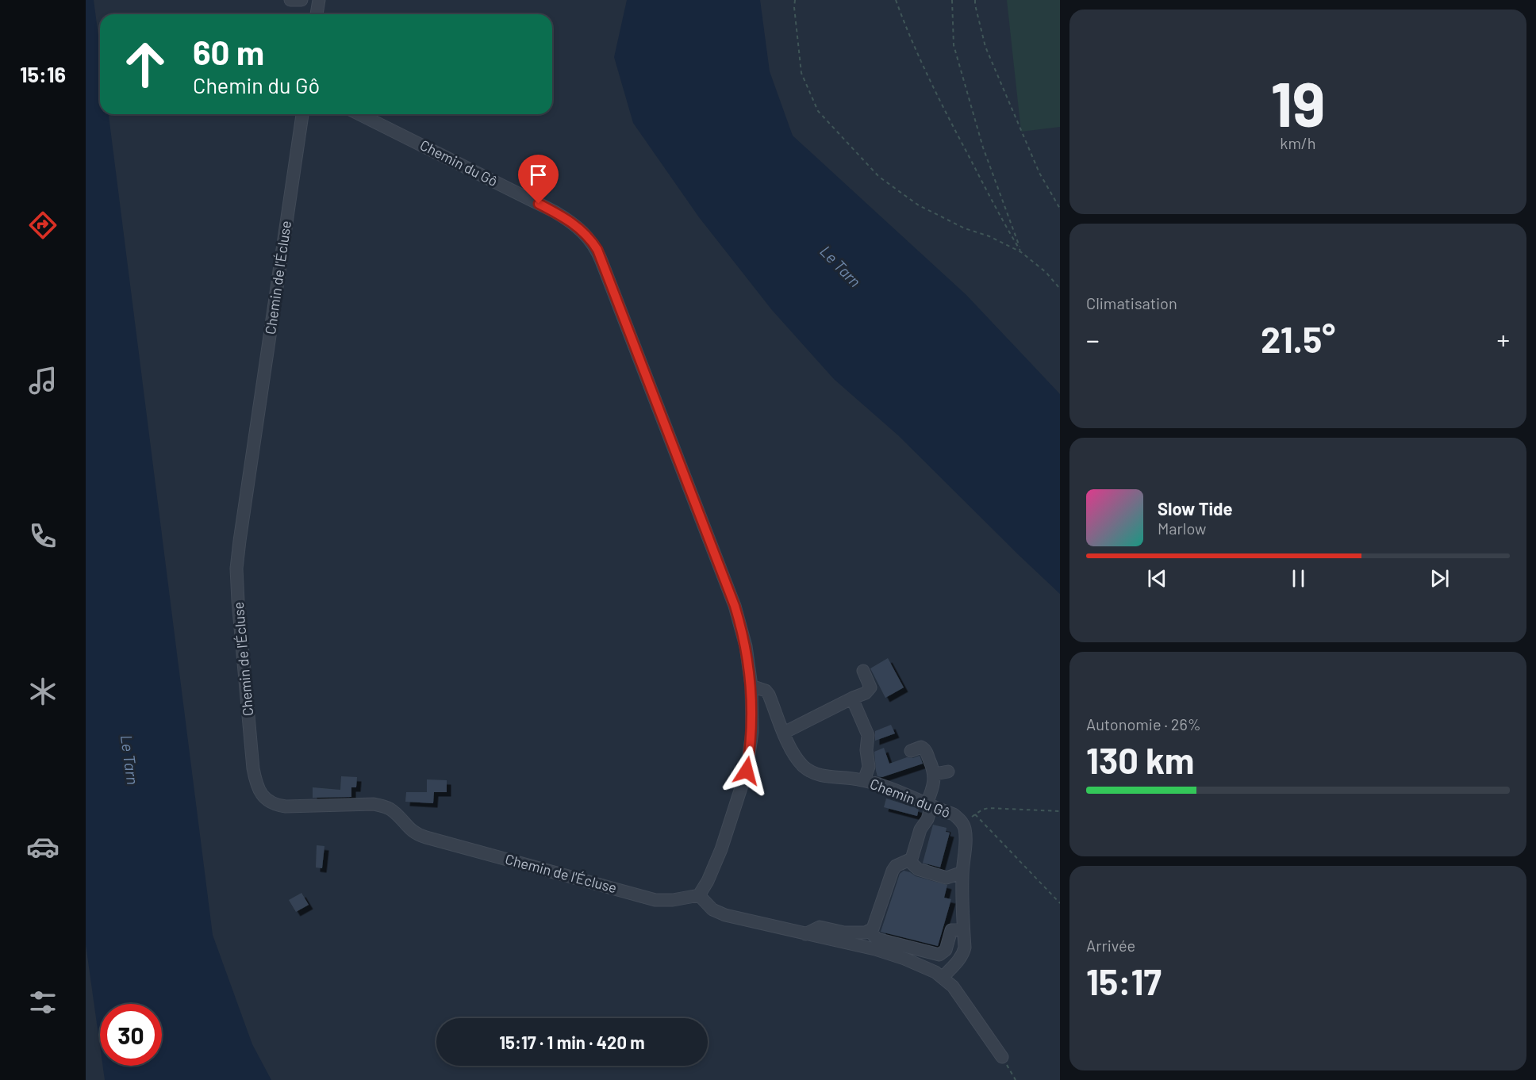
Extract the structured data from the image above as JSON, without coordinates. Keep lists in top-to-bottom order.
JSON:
{
  "streets": {
    "street": ["Chemin du Gô", "Chemin de l'Écluse"]
  },
  "water": ["Le Tarn"],
  "page": {
    "tabs": "15:16",
    "tile": [
      ["19", "km/h"],
      "Climatisation",
      ["Autonomie · 26%", "130 km"],
      ["Arrivée", "15:17"]
    ],
    "turn": ["60 m", "Chemin du Gô"],
    "heat": ["−", "21.5°", "+"],
    "song": ["Slow Tide", "Marlow"],
    "limit": "30",
    "trip": "15:17 · 1 min · 420 m"
  }
}
